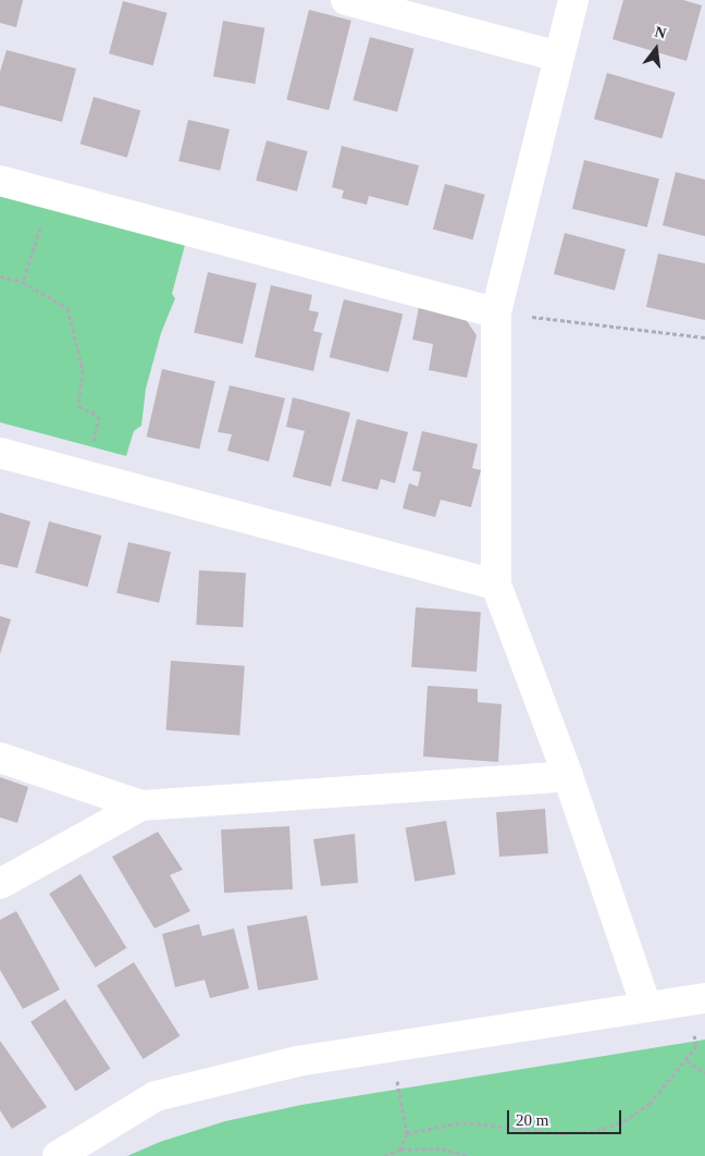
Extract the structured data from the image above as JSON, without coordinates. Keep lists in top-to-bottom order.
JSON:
{
  "scale_bar": "20 m",
  "north": "top"
}
